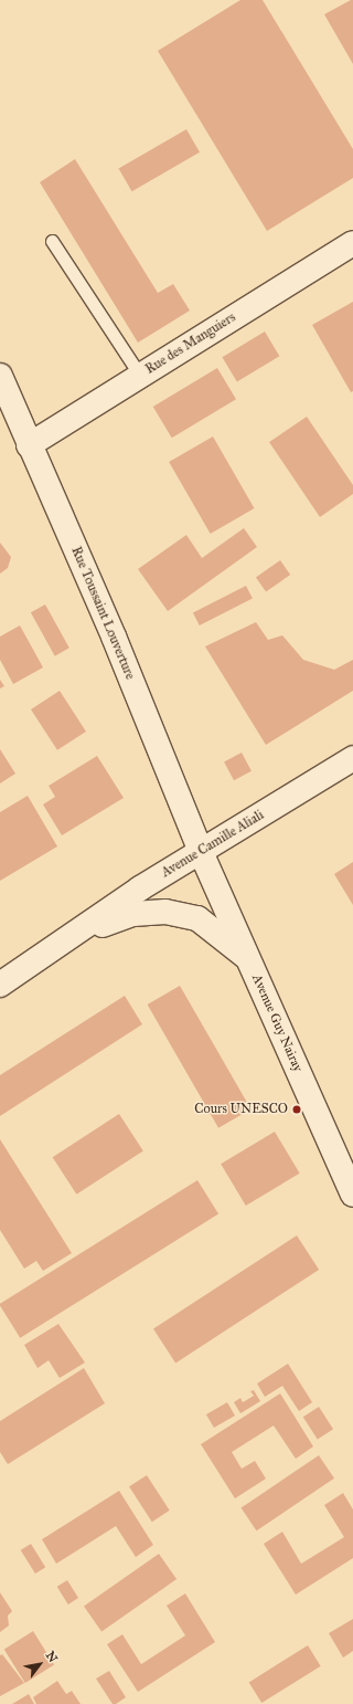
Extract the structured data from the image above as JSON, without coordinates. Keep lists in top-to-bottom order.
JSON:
{
  "streets": {
    "main road": [
      "Rue des Manguiers",
      "Rue Toussaint Louverture",
      "Avenue Camille Aliali",
      "Avenue Guy Nairay"
    ]
  },
  "crossings": [
    ["Rue des Manguiers", "Rue Toussaint Louverture"],
    ["Rue Toussaint Louverture", "Avenue Camille Aliali"],
    ["Rue Toussaint Louverture", "Avenue Guy Nairay"],
    ["Avenue Camille Aliali", "Avenue Guy Nairay"]
  ],
  "places": ["Cours UNESCO"],
  "north": "top right"
}
